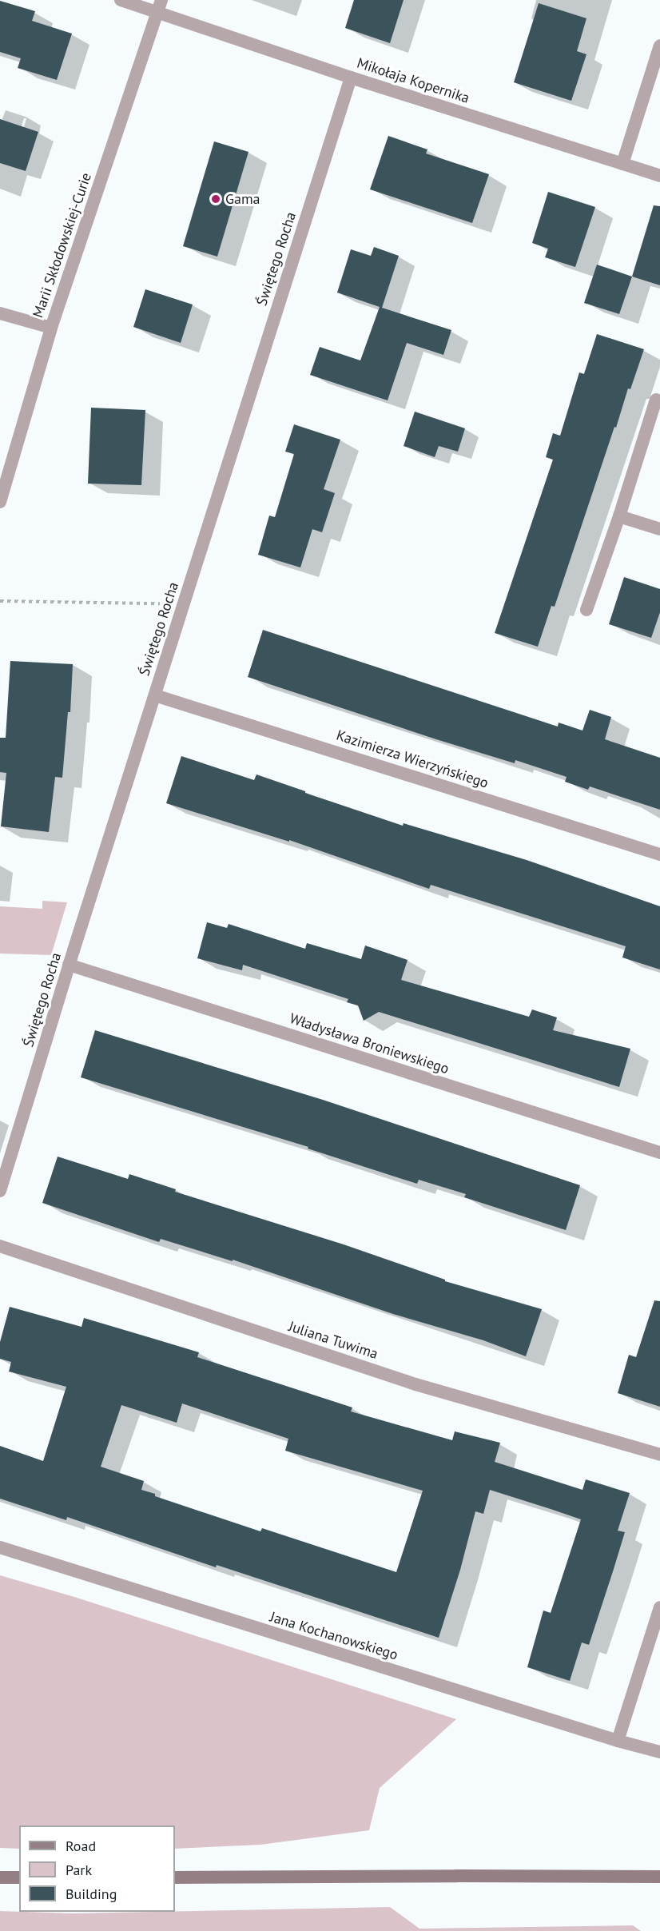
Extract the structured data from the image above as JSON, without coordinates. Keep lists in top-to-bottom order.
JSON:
{
  "streets": {
    "street": [
      "Mikołaja Kopernika",
      "Marii Skłodowskiej-Curie",
      "Świętego Rocha",
      "Kazimierza Wierzyńskiego",
      "Władysława Broniewskiego",
      "Juliana Tuwima",
      "Jana Kochanowskiego"
    ]
  },
  "crossings": [
    ["Mikołaja Kopernika", "Marii Skłodowskiej-Curie"],
    ["Mikołaja Kopernika", "Świętego Rocha"],
    ["Świętego Rocha", "Kazimierza Wierzyńskiego"],
    ["Świętego Rocha", "Władysława Broniewskiego"]
  ],
  "places": ["Gama"],
  "legend": ["Road", "Park", "Building"]
}
